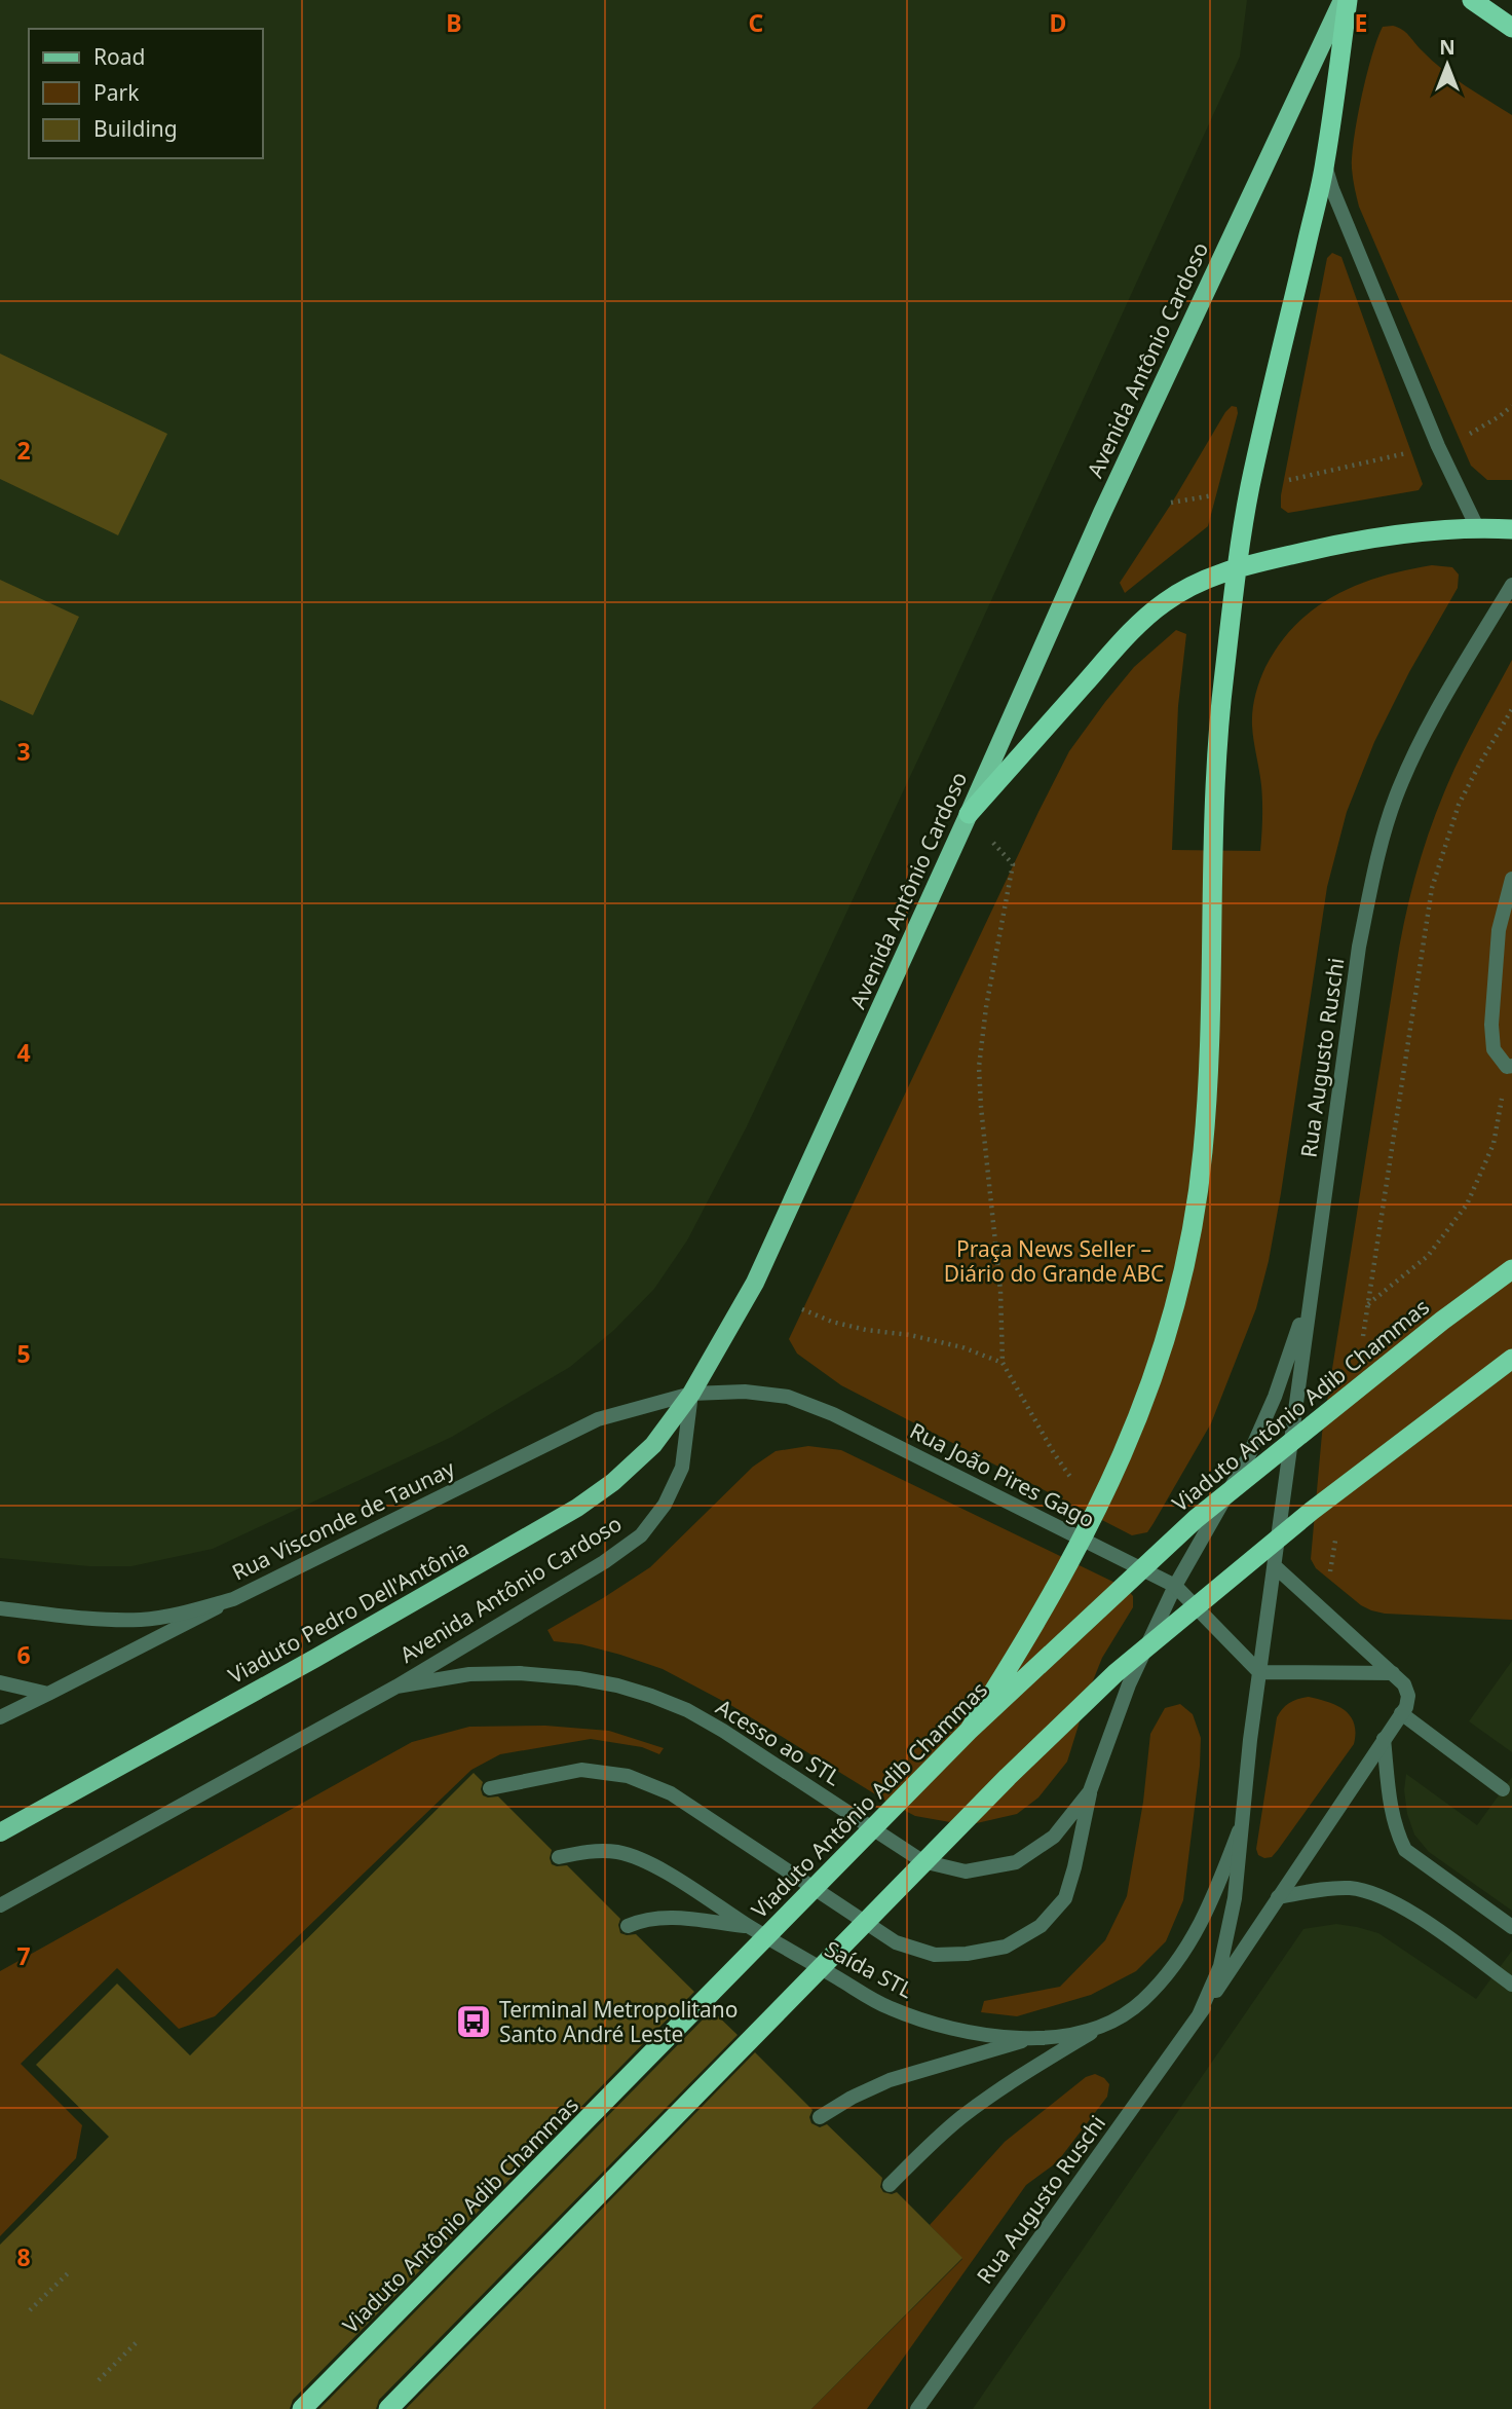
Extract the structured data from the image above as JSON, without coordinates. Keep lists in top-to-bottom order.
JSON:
{
  "streets": {
    "highway": ["Viaduto Antônio Adib Chammas"],
    "main road": ["Avenida Antônio Cardoso", "Viaduto Pedro Dell'Antônia"],
    "street": [
      "Rua Augusto Ruschi",
      "Rua João Pires Gago",
      "Rua Visconde de Taunay",
      "Acesso ao STL",
      "Saída STL"
    ]
  },
  "crossings": [
    ["Avenida Antônio Cardoso", "Rua João Pires Gago"],
    ["Avenida Antônio Cardoso", "Rua Visconde de Taunay"],
    ["Avenida Antônio Cardoso", "Viaduto Pedro Dell'Antônia"],
    ["Avenida Antônio Cardoso", "Acesso ao STL"],
    ["Rua Augusto Ruschi", "Rua João Pires Gago"],
    ["Rua Augusto Ruschi", "Acesso ao STL"],
    ["Rua Augusto Ruschi", "Saída STL"],
    ["Rua João Pires Gago", "Rua Visconde de Taunay"],
    ["Rua João Pires Gago", "Viaduto Pedro Dell'Antônia"],
    ["Rua João Pires Gago", "Acesso ao STL"],
    ["Rua Visconde de Taunay", "Viaduto Pedro Dell'Antônia"]
  ],
  "parks": ["Praça News Seller – Diário do Grande ABC"],
  "places": {
    "bus stop": ["Terminal Metropolitano Santo André Leste"]
  },
  "legend": ["Road", "Park", "Building"],
  "north": "top",
  "grid": {
    "columns": [
      "B",
      "C",
      "D",
      "E"
    ],
    "rows": [
      "2",
      "3",
      "4",
      "5",
      "6",
      "7",
      "8"
    ]
  }
}
